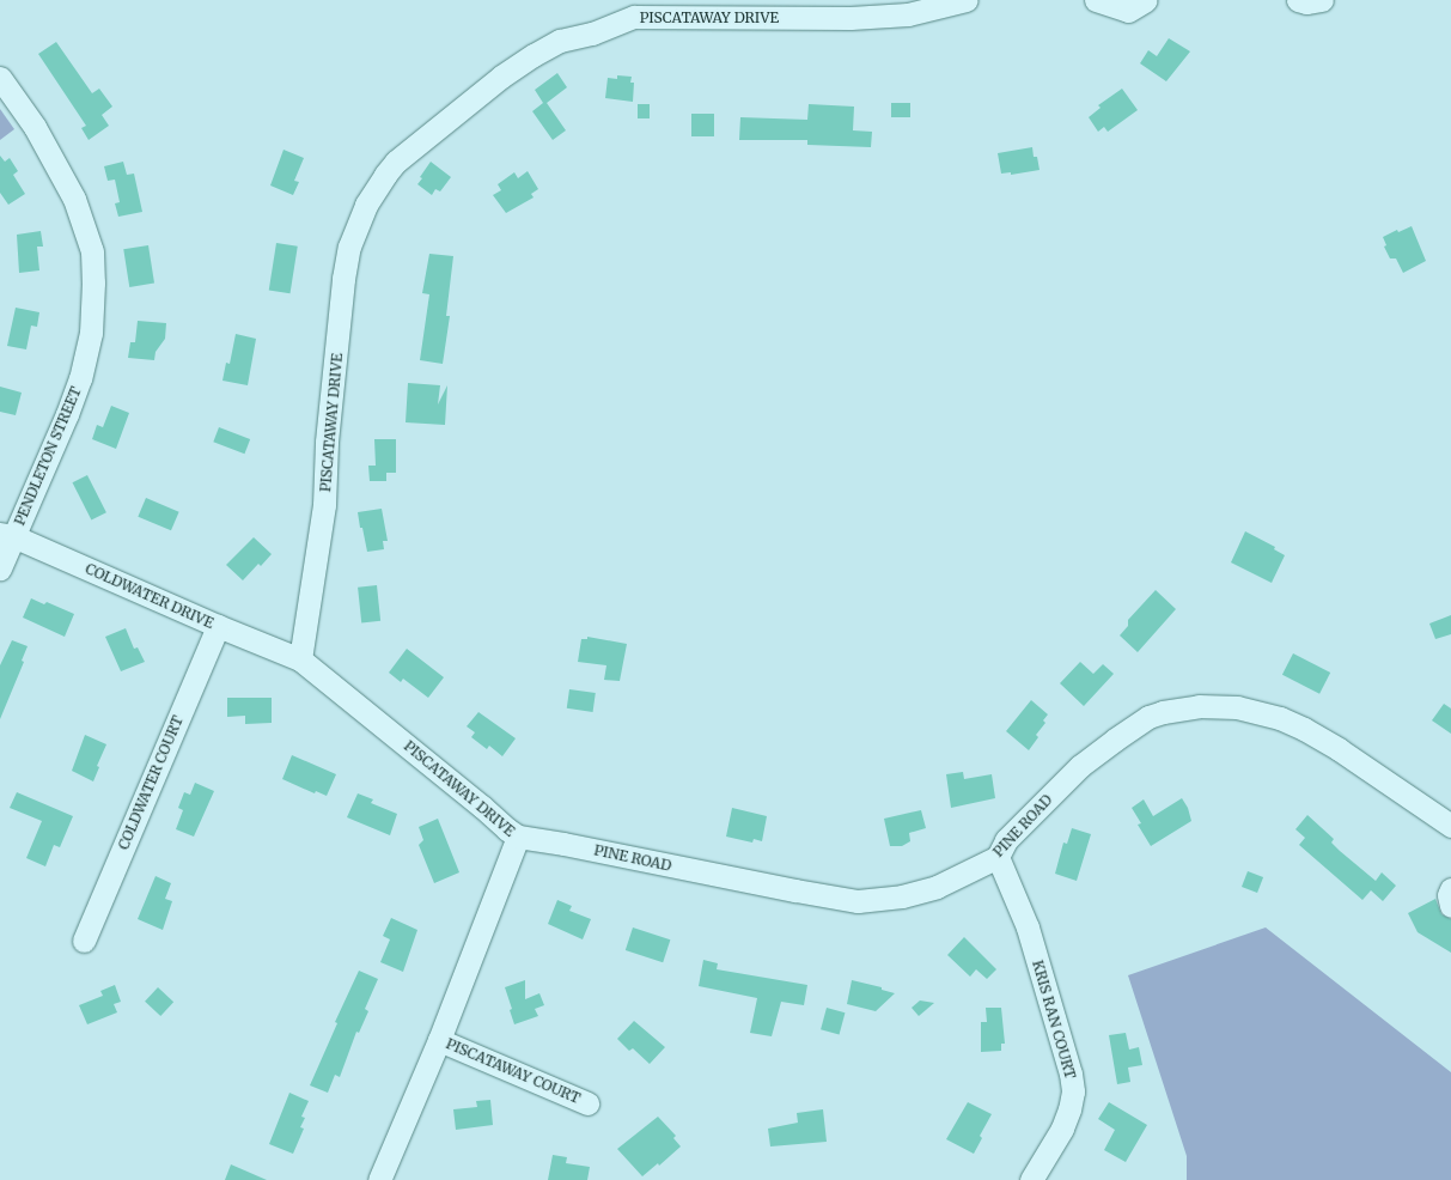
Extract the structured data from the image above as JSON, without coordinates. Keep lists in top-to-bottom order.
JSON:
{
  "streets": {
    "street": [
      "PISCATAWAY DRIVE",
      "PENDLETON STREET",
      "COLDWATER DRIVE",
      "COLDWATER COURT",
      "PINE ROAD",
      "KRIS RAN COURT",
      "PISCATAWAY COURT"
    ]
  },
  "crossings": [
    ["PISCATAWAY DRIVE", "COLDWATER DRIVE"],
    ["PISCATAWAY DRIVE", "PINE ROAD"],
    ["PISCATAWAY DRIVE", "PISCATAWAY COURT"],
    ["PENDLETON STREET", "COLDWATER DRIVE"],
    ["COLDWATER DRIVE", "COLDWATER COURT"],
    ["PINE ROAD", "KRIS RAN COURT"]
  ]
}
